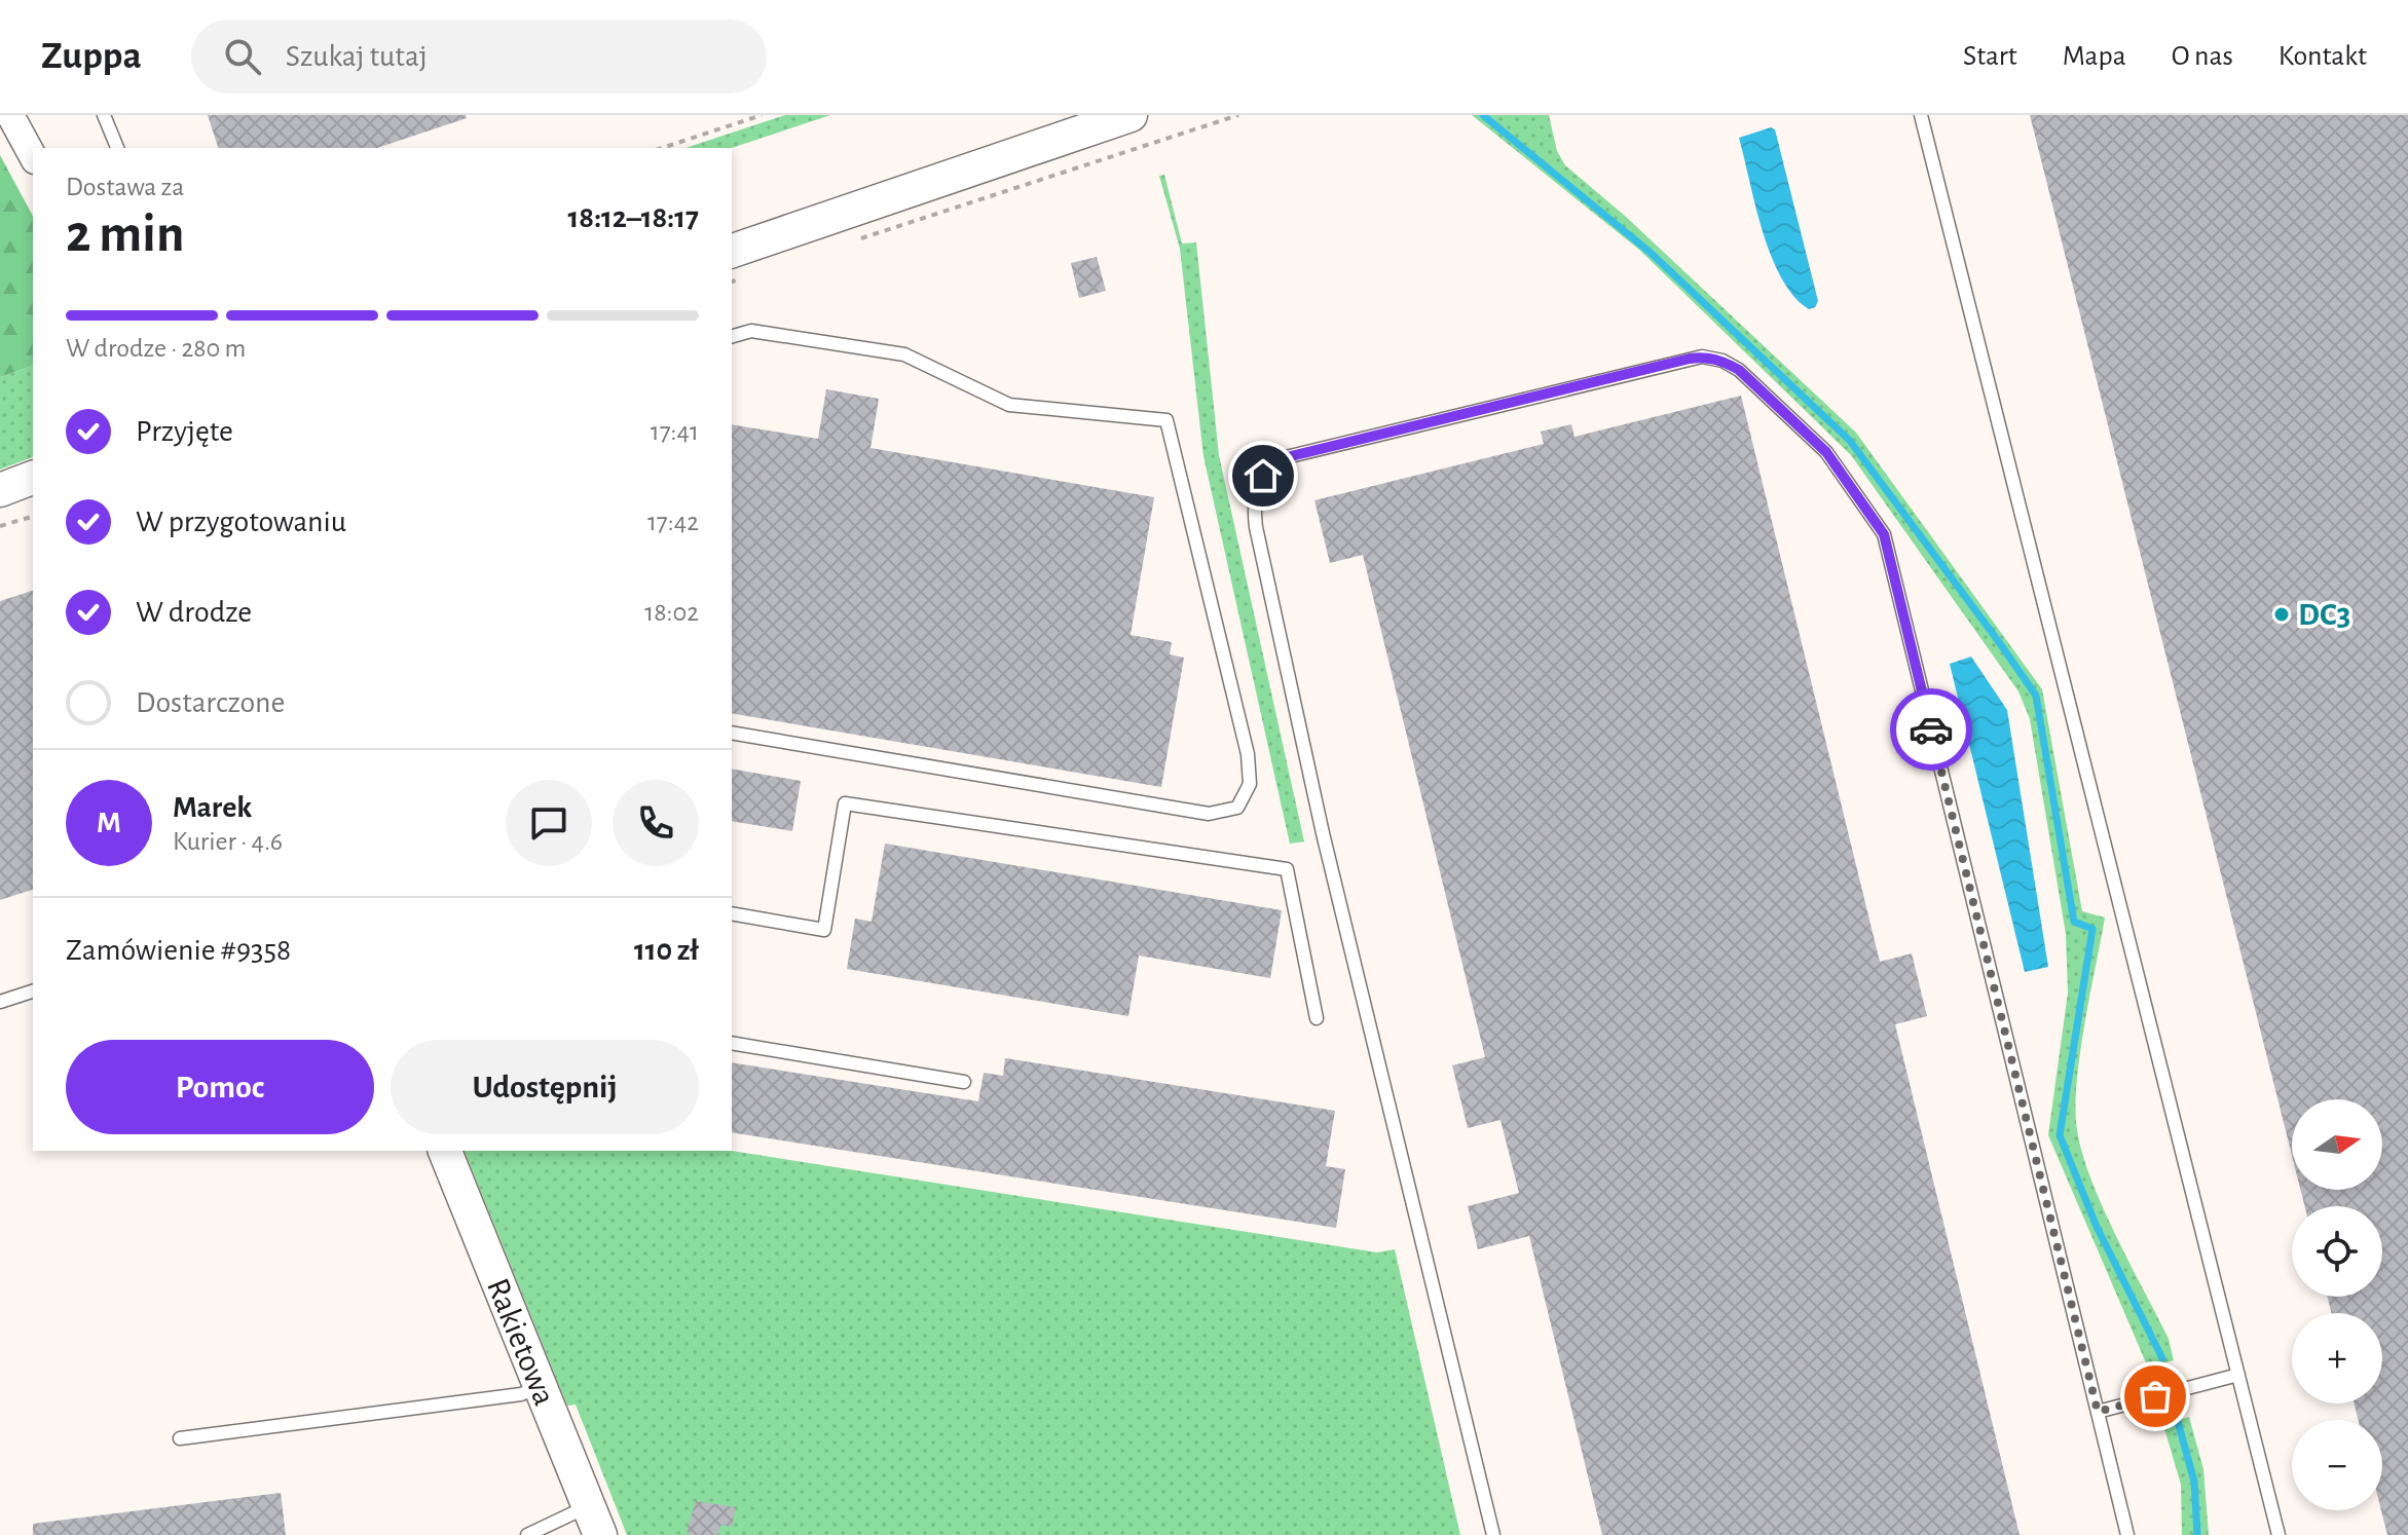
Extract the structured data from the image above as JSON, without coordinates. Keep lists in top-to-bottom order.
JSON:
{
  "streets": {
    "street": ["Rakietowa"]
  },
  "places": ["DC3"],
  "north": "right",
  "page": {
    "header": "Zuppa",
    "search": "Szukaj tutaj",
    "nav": [
      "Start",
      "Mapa",
      "O nas",
      "Kontakt"
    ],
    "heading": ["2 min", "Dostawa za", "18:12–18:17"],
    "panel": [
      "Marek",
      "Kurier · 4.6",
      "Zamówienie #9358",
      "110 zł"
    ],
    "bar": "W drodze · 280 m",
    "list": [
      ["Przyjęte", "17:41"],
      ["W przygotowaniu", "17:42"],
      ["W drodze", "18:02"],
      "Dostarczone"
    ],
    "round": "M",
    "buttons": ["Pomoc", "Udostępnij"],
    "map_buttons": ["+", "−"]
  }
}
